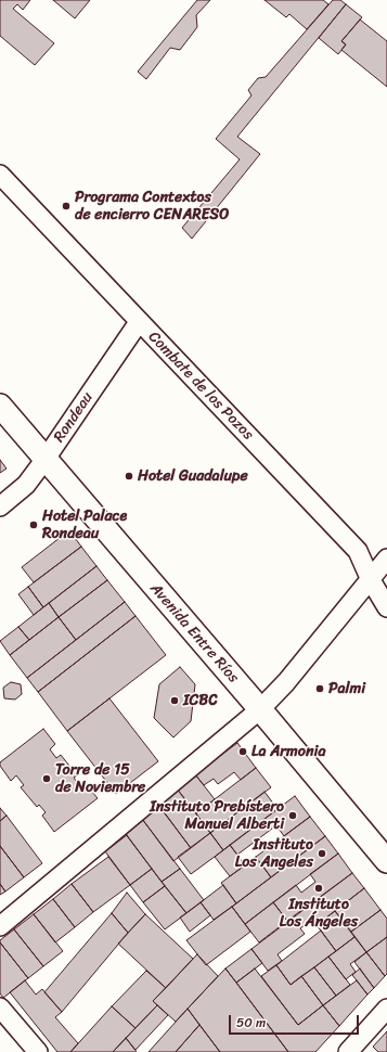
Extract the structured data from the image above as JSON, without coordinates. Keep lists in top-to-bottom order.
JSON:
{
  "streets": {
    "main road": ["Avenida Entre Ríos"],
    "street": ["Combate de los Pozos", "Rondeau"]
  },
  "crossings": [
    ["Combate de los Pozos", "Rondeau"],
    ["Rondeau", "Avenida Entre Ríos"]
  ],
  "places": [
    "Programa Contextos de encierro CENARESO",
    "Hotel Guadalupe",
    "Hotel Palace Rondeau",
    "Palmi",
    "ICBC",
    "La Armonia",
    "Torre de 15 de Noviembre",
    "Instituto Prebístero Manuel Alberti",
    "Instituto Los Angeles",
    "Instituto Los Ángeles"
  ],
  "scale_bar": "50 m"
}
